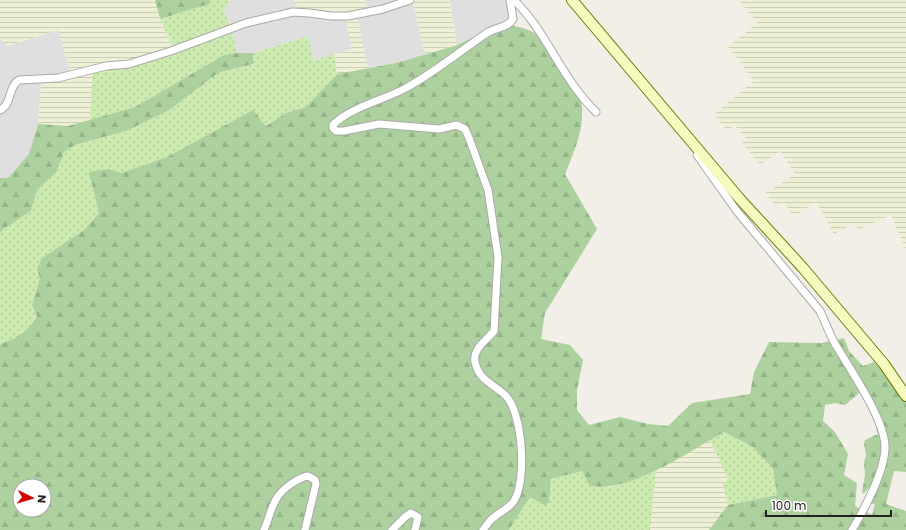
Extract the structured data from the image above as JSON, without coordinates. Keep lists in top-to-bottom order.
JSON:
{
  "scale_bar": "100 m",
  "north": "right"
}
